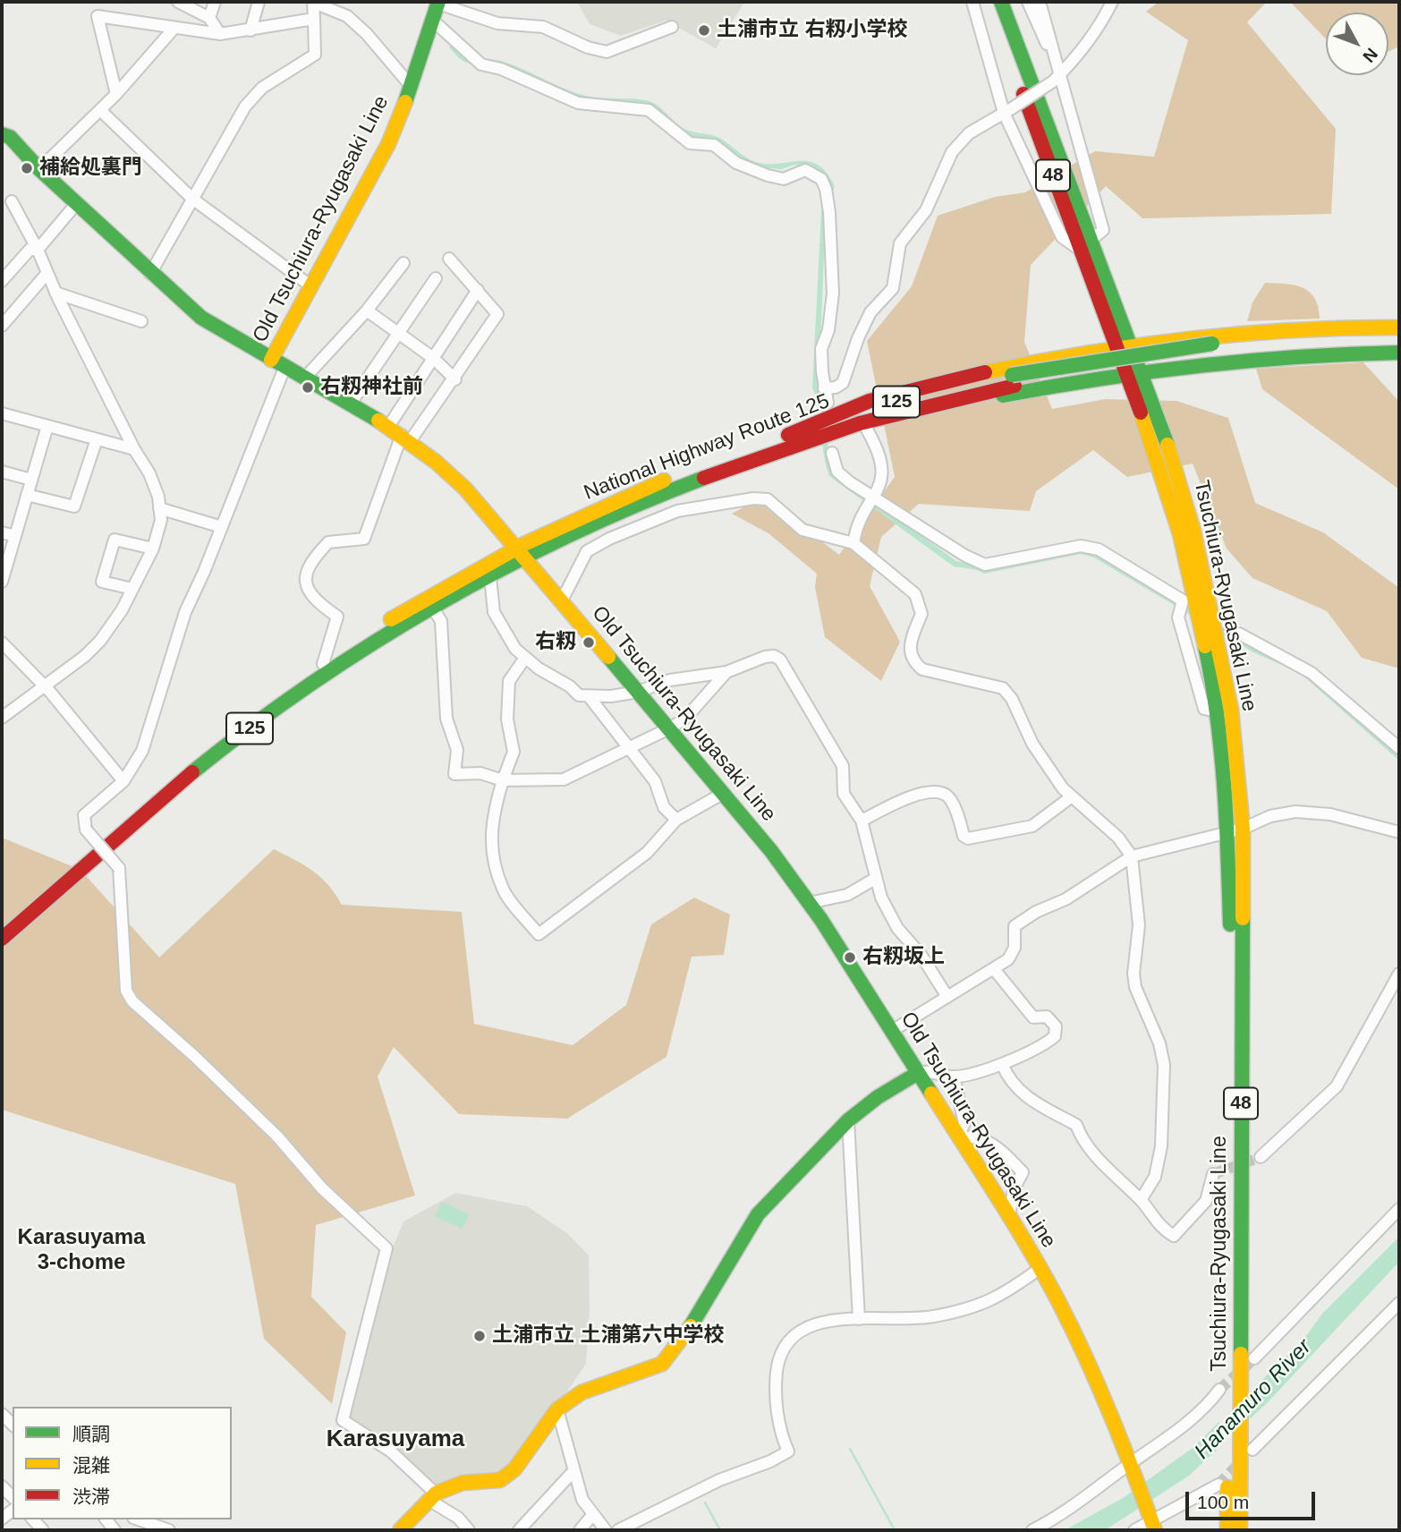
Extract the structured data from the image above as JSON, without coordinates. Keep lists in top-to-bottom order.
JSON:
{
  "streets": {
    "main road": [
      "48",
      "Old Tsuchiura-Ryugasaki Line",
      "125",
      "National Highway Route 125",
      "Tsuchiura-Ryugasaki Line"
    ]
  },
  "crossings": [
    ["Old Tsuchiura-Ryugasaki Line", "National Highway Route 125"]
  ],
  "districts": ["Karasuyama 3-chome", "Karasuyama"],
  "water": ["Hanamuro River"],
  "places": [
    "土浦市立 右籾小学校",
    "補給処裏門",
    "右籾神社前",
    "右籾",
    "右籾坂上",
    "土浦市立 土浦第六中学校"
  ],
  "legend": ["順調", "混雑", "渋滞"],
  "scale_bar": "100 m",
  "north": "bottom right"
}
